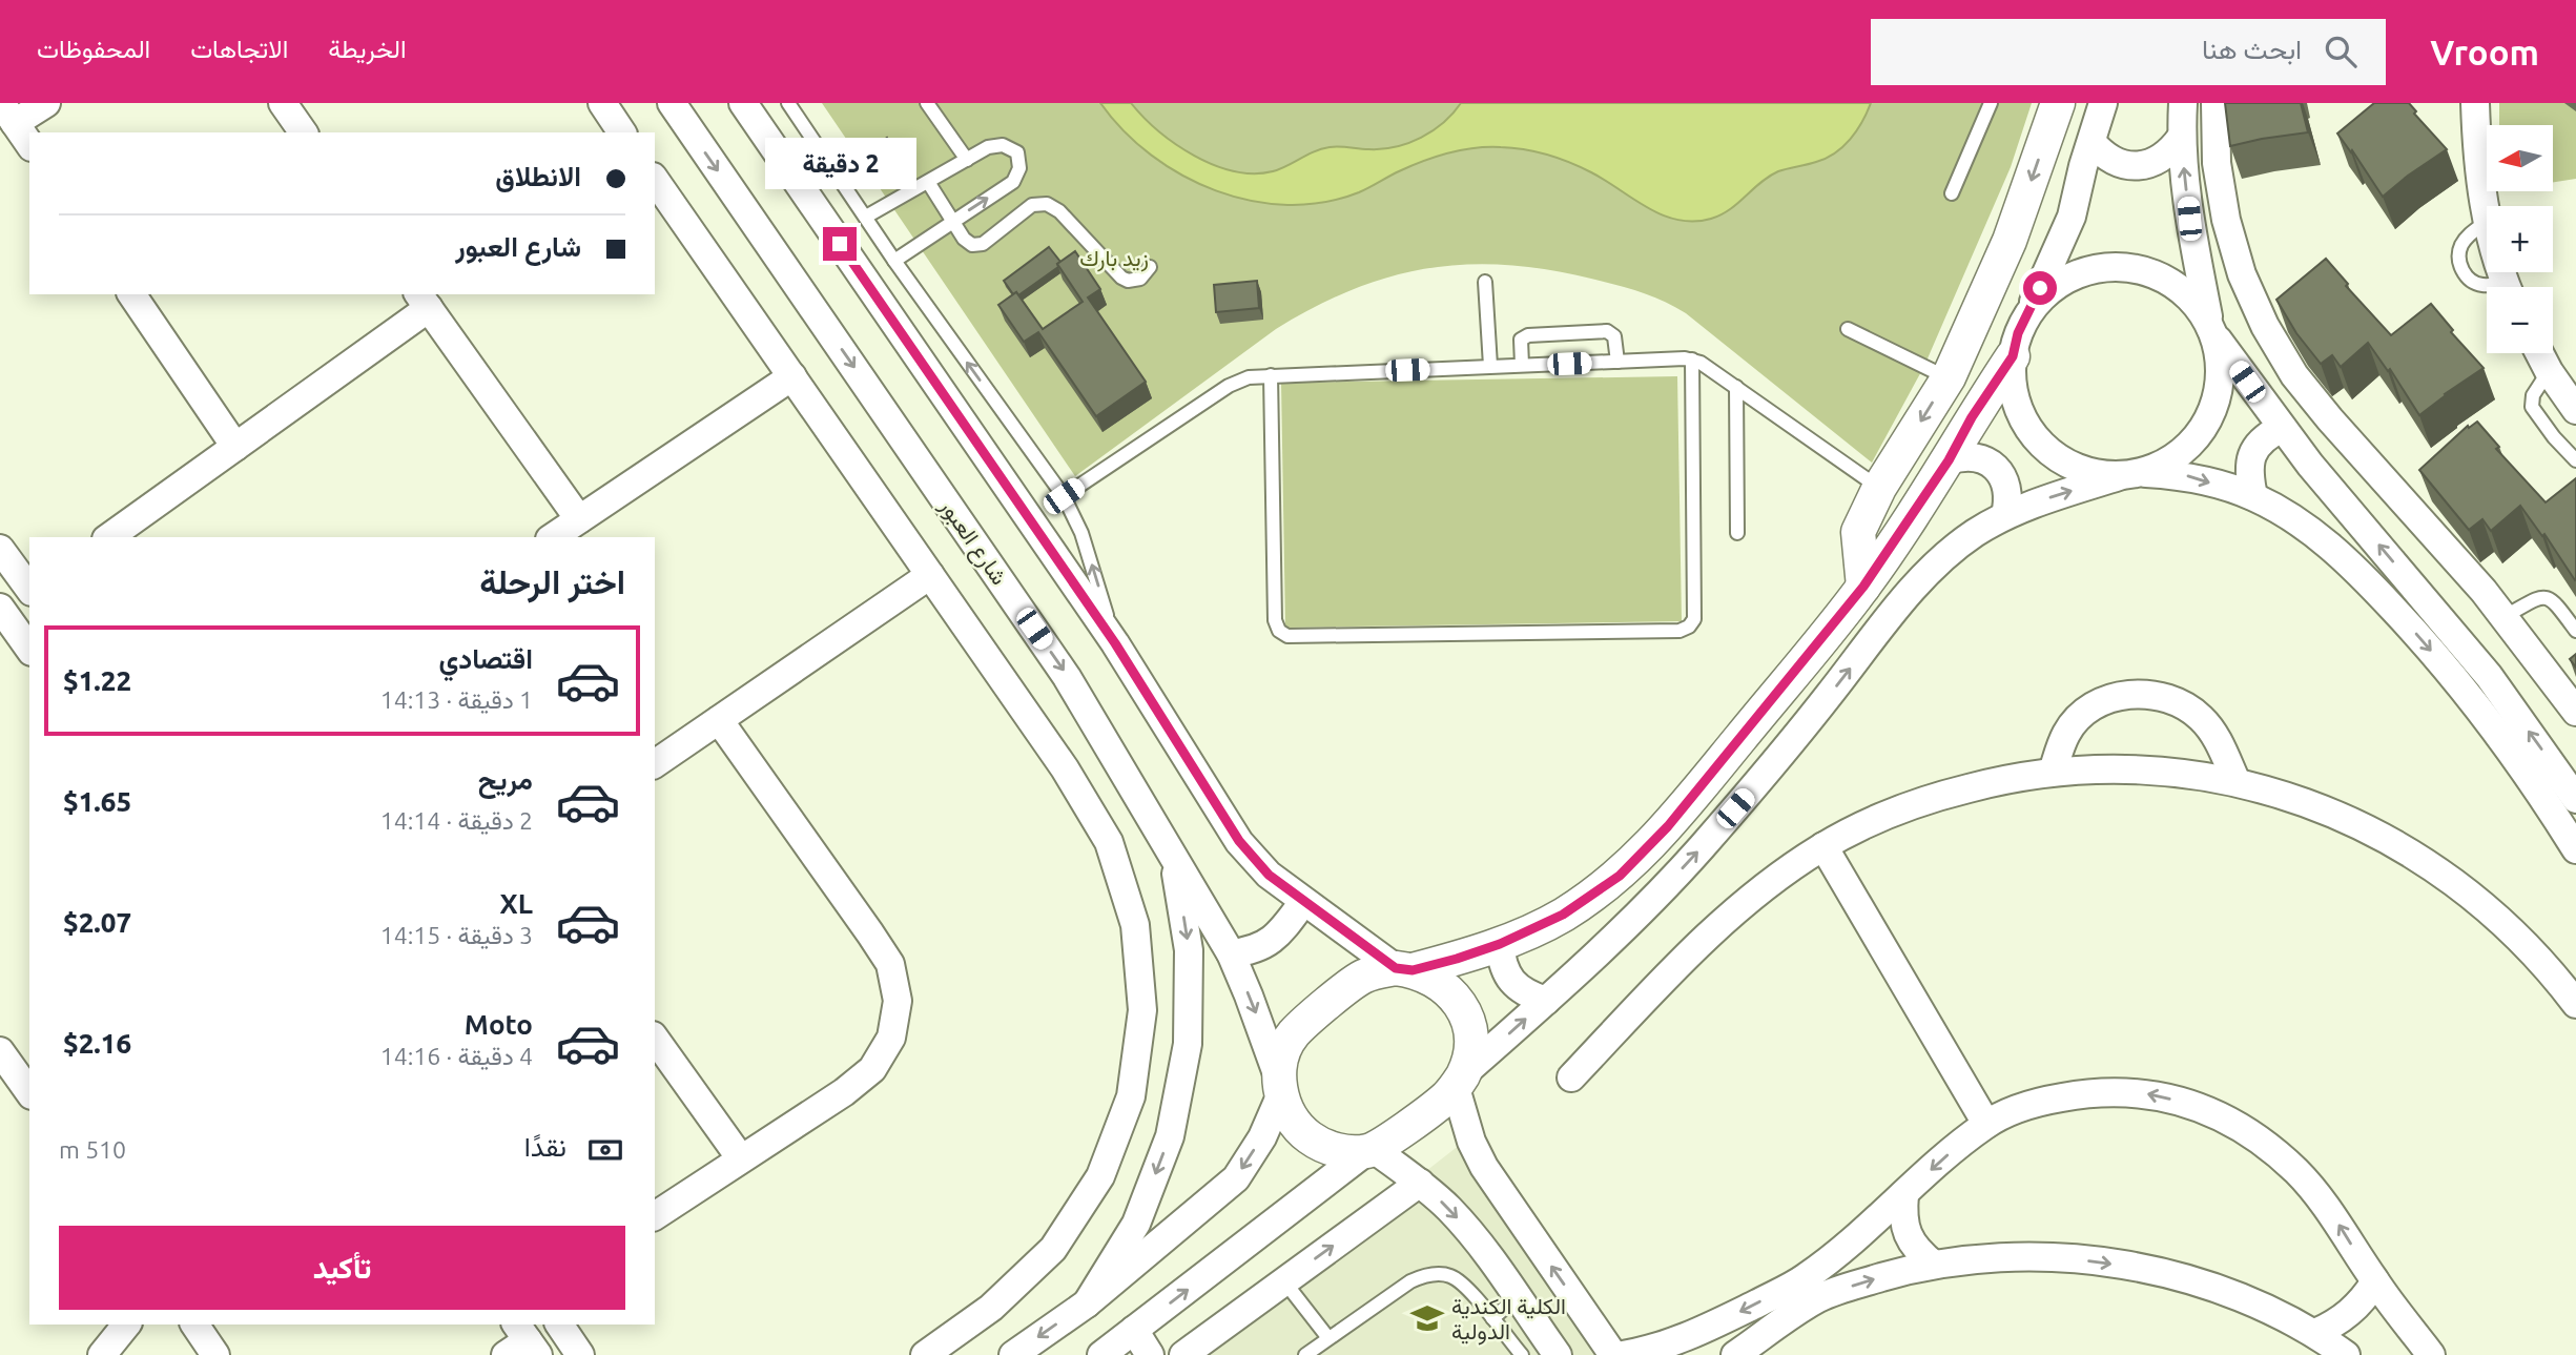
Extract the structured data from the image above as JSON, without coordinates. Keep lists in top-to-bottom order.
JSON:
{
  "streets": {
    "street": ["شارع العبور"]
  },
  "parks": ["زيد بارك"],
  "places": {
    "school or university": ["الكلية الكندية الدولية"]
  },
  "north": "left",
  "page": {
    "header": "Vroom",
    "search": "ابحث هنا",
    "nav": ["الخريطة", "الاتجاهات", "المحفوظات"],
    "map_buttons": ["+", "−"],
    "banner": ["الانطلاق", "شارع العبور"],
    "bubble": "2 دقيقة",
    "heading": "اختر الرحلة",
    "list": [
      {
        "name": "اقتصادي",
        "note": "1 دقيقة · 14:13",
        "value": "$1.22"
      },
      {
        "name": "مريح",
        "note": "2 دقيقة · 14:14",
        "value": "$1.65"
      },
      {
        "name": "XL",
        "note": "3 دقيقة · 14:15",
        "value": "$2.07"
      },
      {
        "name": "Moto",
        "note": "4 دقيقة · 14:16",
        "value": "$2.16"
      }
    ],
    "pay": ["نقدًا", "510 m"],
    "buttons": "تأكيد"
  }
}
